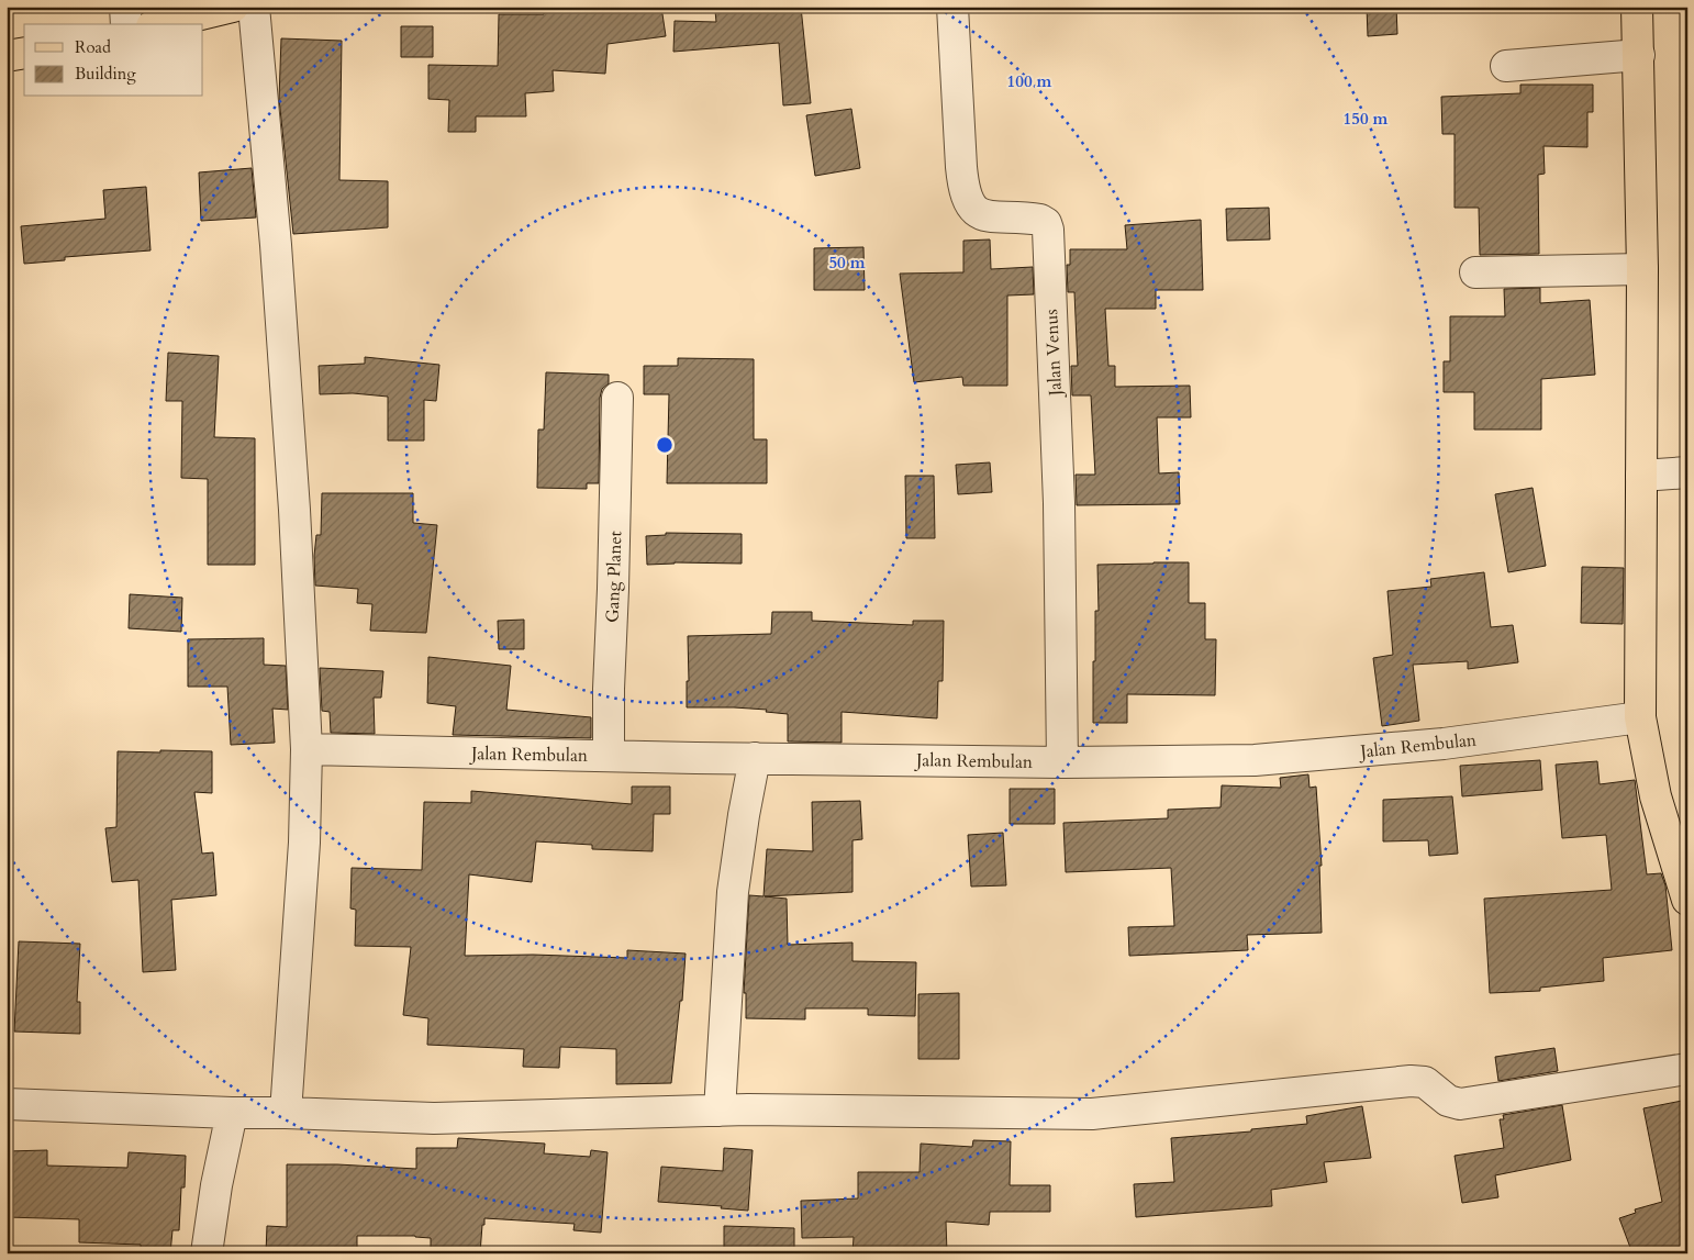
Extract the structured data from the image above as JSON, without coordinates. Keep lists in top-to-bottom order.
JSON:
{
  "streets": {
    "street": ["Jalan Venus", "Gang Planet", "Jalan Rembulan"]
  },
  "crossings": [
    ["Jalan Venus", "Jalan Rembulan"],
    ["Gang Planet", "Jalan Rembulan"]
  ],
  "legend": ["Road", "Building"],
  "rings": ["100 m", "150 m", "50 m"]
}
